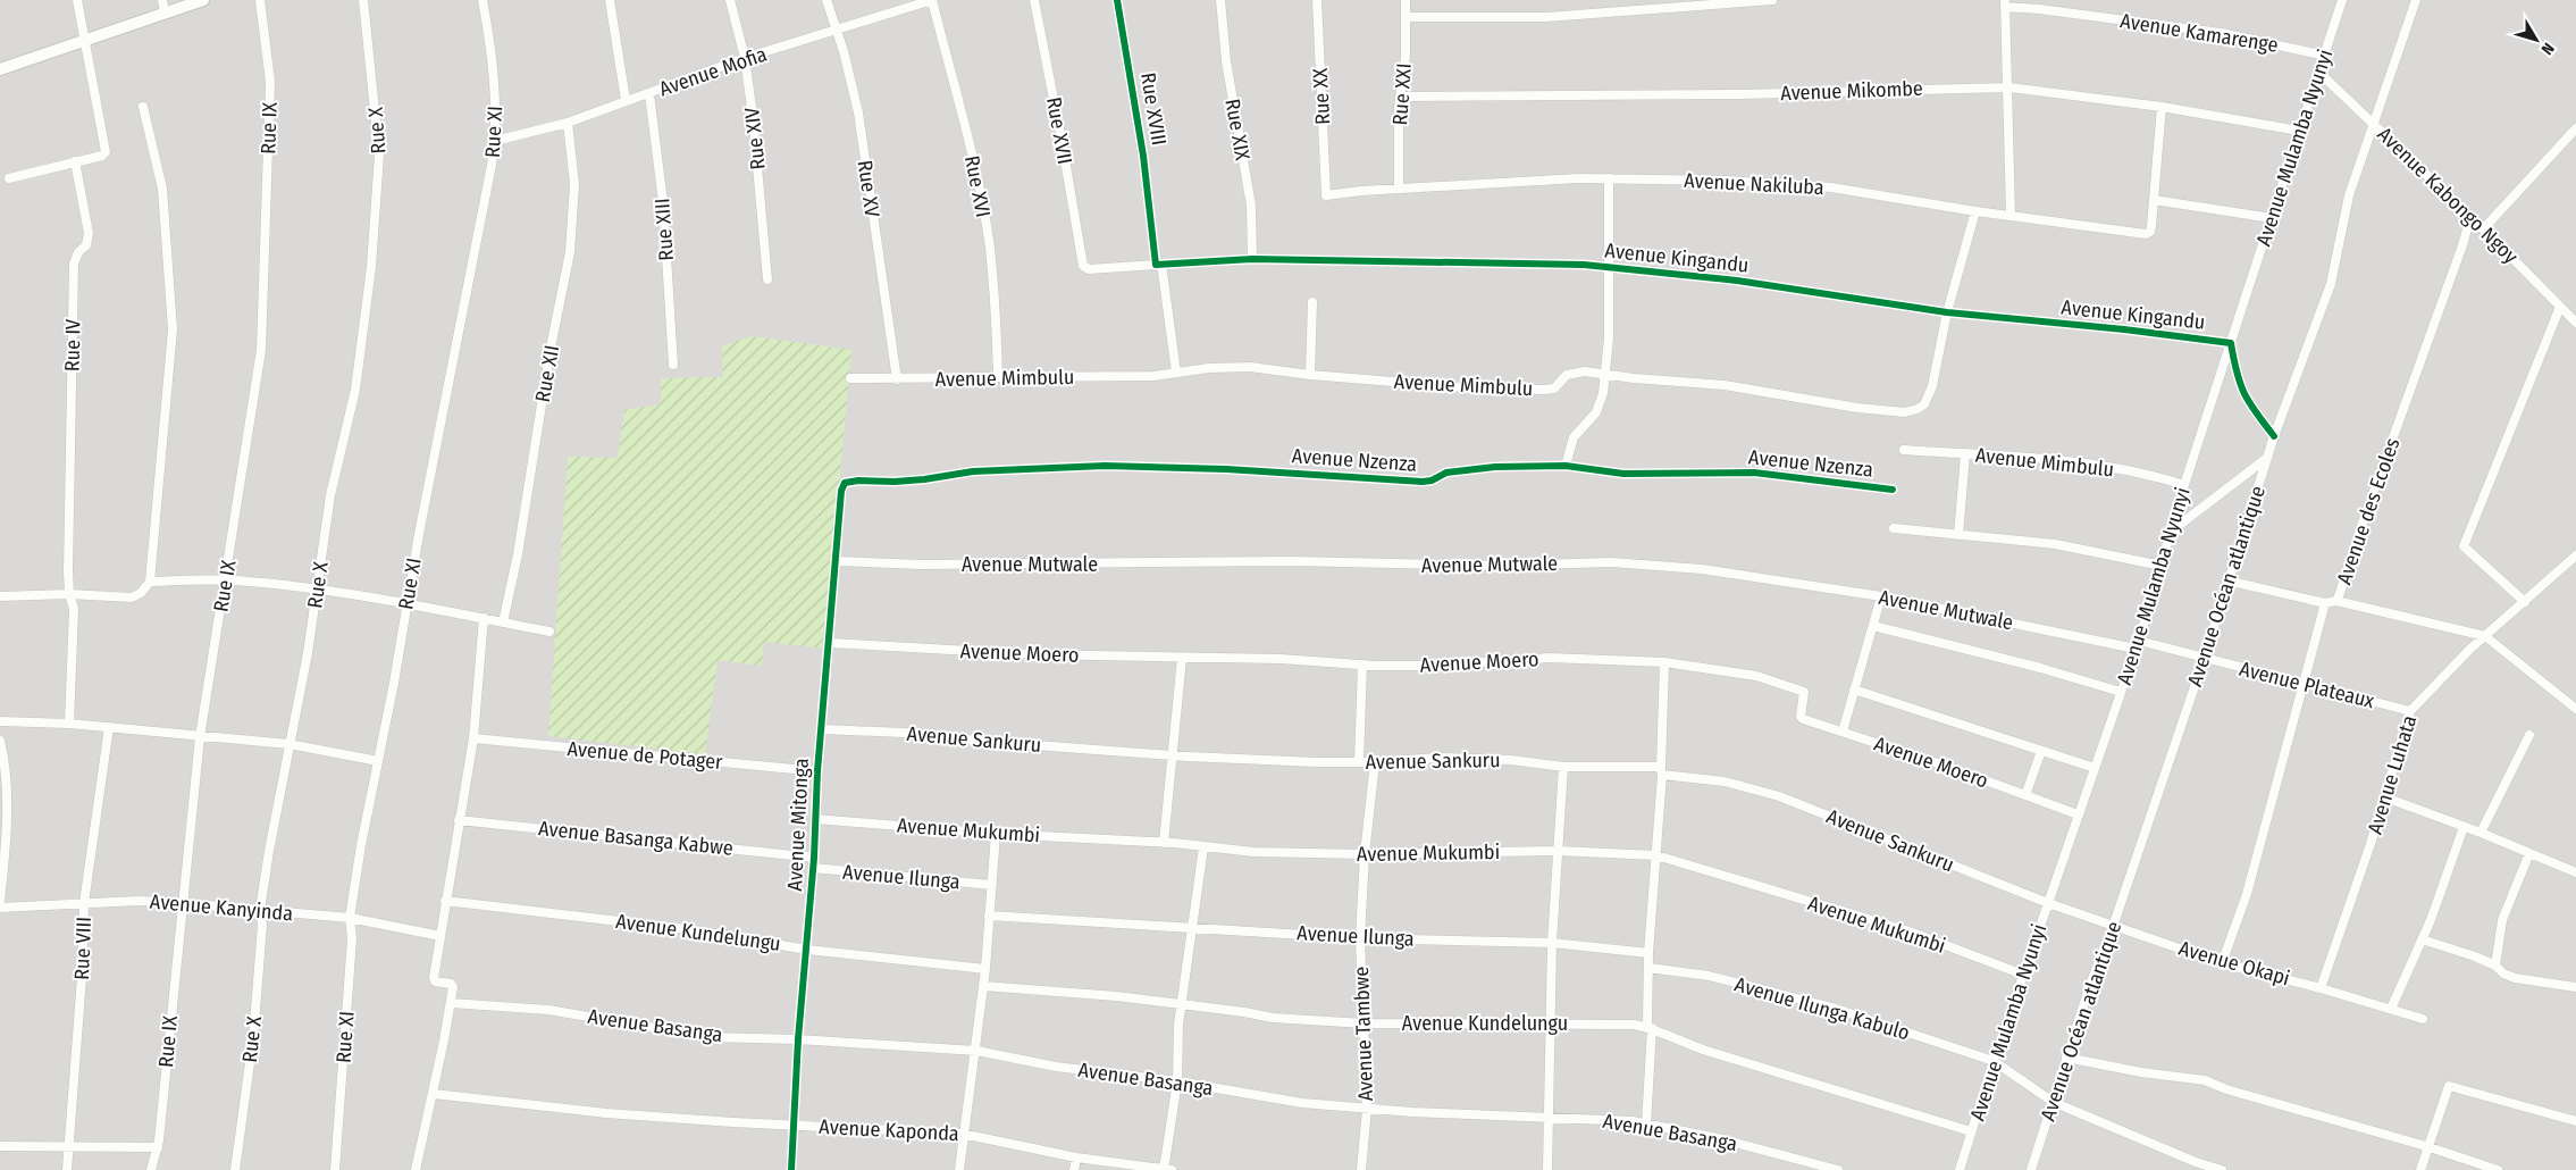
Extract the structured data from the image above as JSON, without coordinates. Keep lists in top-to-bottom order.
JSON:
{
  "streets": {
    "street": [
      "Avenue Kamarenge",
      "Avenue Mofia",
      "Avenue Mikombe",
      "Rue XXI",
      "Rue XX",
      "Rue XVIII",
      "Rue IX",
      "Rue XIX",
      "Rue X",
      "Rue XVII",
      "Rue XI",
      "Rue XIV",
      "Avenue Mulamba Nyunyi",
      "Avenue Nakiluba",
      "Rue XVI",
      "Rue XV",
      "Avenue Kabongo Ngoy",
      "Rue XIII",
      "Avenue Kingandu",
      "Rue IV",
      "Rue XII",
      "Avenue Mimbulu",
      "Avenue Nzenza",
      "Avenue des Ecoles",
      "Avenue Mutwale",
      "Avenue Océan atlantique",
      "Avenue Moero",
      "Avenue Plateaux",
      "Avenue Sankuru",
      "Avenue de Potager",
      "Avenue Luhata",
      "Avenue Mitonga",
      "Avenue Mukumbi",
      "Avenue Basanga Kabwe",
      "Avenue Ilunga",
      "Avenue Kanyinda",
      "Avenue Kundelungu",
      "Rue VIII",
      "Avenue Okapi",
      "Avenue Ilunga Kabulo",
      "Avenue Basanga",
      "Avenue Tambwe",
      "Avenue Kaponda"
    ]
  },
  "crossings": [
    ["Avenue Kamarenge", "Avenue Mulamba Nyunyi"],
    ["Avenue Mofia", "Rue XI"],
    ["Avenue Mofia", "Rue XIV"],
    ["Avenue Mofia", "Rue XVI"],
    ["Avenue Mofia", "Rue XV"],
    ["Avenue Mofia", "Rue XIII"],
    ["Avenue Mofia", "Rue XII"],
    ["Avenue Mikombe", "Rue XXI"],
    ["Avenue Mikombe", "Avenue Mulamba Nyunyi"],
    ["Rue XXI", "Avenue Nakiluba"],
    ["Rue XX", "Avenue Nakiluba"],
    ["Rue XVIII", "Avenue Kingandu"],
    ["Rue IX", "Avenue Kanyinda"],
    ["Rue XIX", "Avenue Kingandu"],
    ["Rue X", "Avenue Kanyinda"],
    ["Rue XVII", "Avenue Kingandu"],
    ["Rue XI", "Avenue Kanyinda"],
    ["Avenue Mulamba Nyunyi", "Avenue Kabongo Ngoy"],
    ["Avenue Mulamba Nyunyi", "Avenue Kingandu"],
    ["Avenue Mulamba Nyunyi", "Avenue Mimbulu"],
    ["Avenue Mulamba Nyunyi", "Avenue Mutwale"],
    ["Avenue Mulamba Nyunyi", "Avenue Moero"],
    ["Avenue Mulamba Nyunyi", "Avenue Plateaux"],
    ["Avenue Mulamba Nyunyi", "Avenue Sankuru"],
    ["Avenue Mulamba Nyunyi", "Avenue Mukumbi"],
    ["Avenue Mulamba Nyunyi", "Avenue Kundelungu"],
    ["Avenue Mulamba Nyunyi", "Avenue Okapi"],
    ["Avenue Mulamba Nyunyi", "Avenue Ilunga Kabulo"],
    ["Avenue Nakiluba", "Avenue Mimbulu"],
    ["Rue XVI", "Avenue Mimbulu"],
    ["Rue XV", "Avenue Mimbulu"],
    ["Avenue Kabongo Ngoy", "Avenue des Ecoles"],
    ["Avenue Kabongo Ngoy", "Avenue Océan atlantique"],
    ["Avenue Kingandu", "Avenue Mimbulu"],
    ["Avenue Nzenza", "Avenue Mitonga"],
    ["Avenue des Ecoles", "Avenue Plateaux"],
    ["Avenue des Ecoles", "Avenue Okapi"],
    ["Avenue Mutwale", "Avenue Plateaux"],
    ["Avenue Mutwale", "Avenue Mitonga"],
    ["Avenue Océan atlantique", "Avenue Plateaux"],
    ["Avenue Océan atlantique", "Avenue Okapi"],
    ["Avenue Océan atlantique", "Avenue Ilunga Kabulo"],
    ["Avenue Moero", "Avenue Mitonga"],
    ["Avenue Plateaux", "Avenue Luhata"],
    ["Avenue Sankuru", "Avenue Mitonga"],
    ["Avenue Sankuru", "Avenue Okapi"],
    ["Avenue Sankuru", "Avenue Tambwe"],
    ["Avenue de Potager", "Avenue Mitonga"],
    ["Avenue Luhata", "Avenue Okapi"],
    ["Avenue Mitonga", "Avenue Mukumbi"],
    ["Avenue Mitonga", "Avenue Basanga Kabwe"],
    ["Avenue Mitonga", "Avenue Ilunga"],
    ["Avenue Mitonga", "Avenue Kundelungu"],
    ["Avenue Mitonga", "Avenue Basanga"],
    ["Avenue Mitonga", "Avenue Kaponda"],
    ["Avenue Mukumbi", "Avenue Tambwe"],
    ["Avenue Ilunga", "Avenue Tambwe"],
    ["Avenue Kanyinda", "Rue VIII"],
    ["Avenue Kundelungu", "Avenue Tambwe"],
    ["Avenue Basanga", "Avenue Tambwe"]
  ],
  "north": "bottom right"
}
